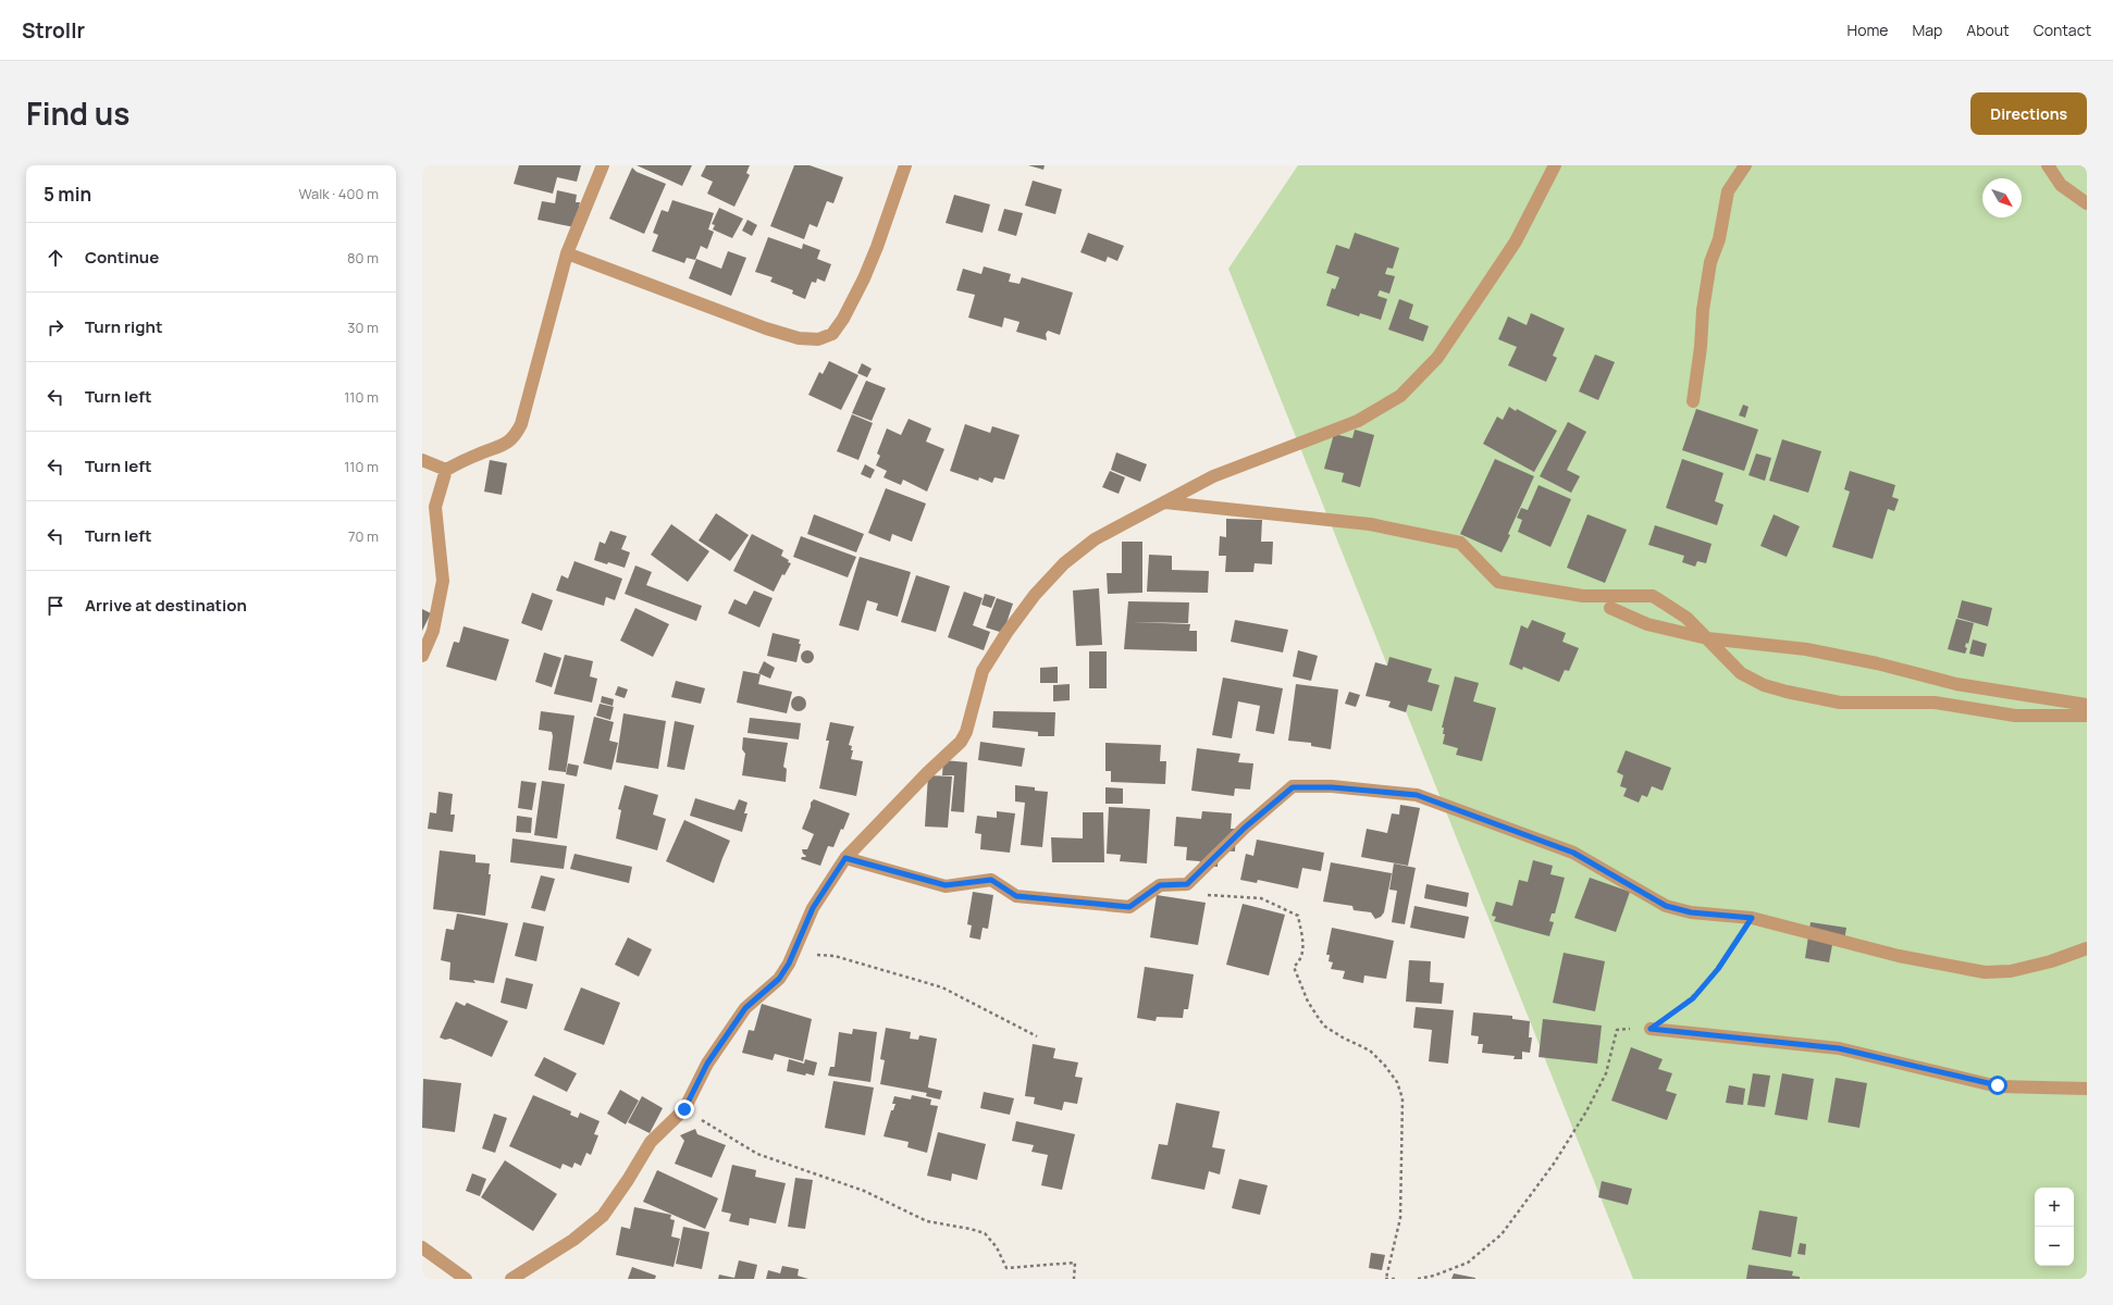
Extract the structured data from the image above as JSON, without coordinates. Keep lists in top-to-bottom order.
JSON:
{
  "north": "bottom right",
  "page": {
    "header": "Strollr",
    "nav": [
      "Home",
      "Map",
      "About",
      "Contact"
    ],
    "title": "Find us",
    "buttons": "Directions",
    "heading": ["5 min", "Walk · 400 m"],
    "list": [
      ["Continue", "80 m"],
      ["Turn right", "30 m"],
      ["Turn left", "110 m"],
      ["Turn left", "110 m"],
      ["Turn left", "70 m"],
      "Arrive at destination"
    ],
    "map_buttons": ["+", "−"]
  }
}
